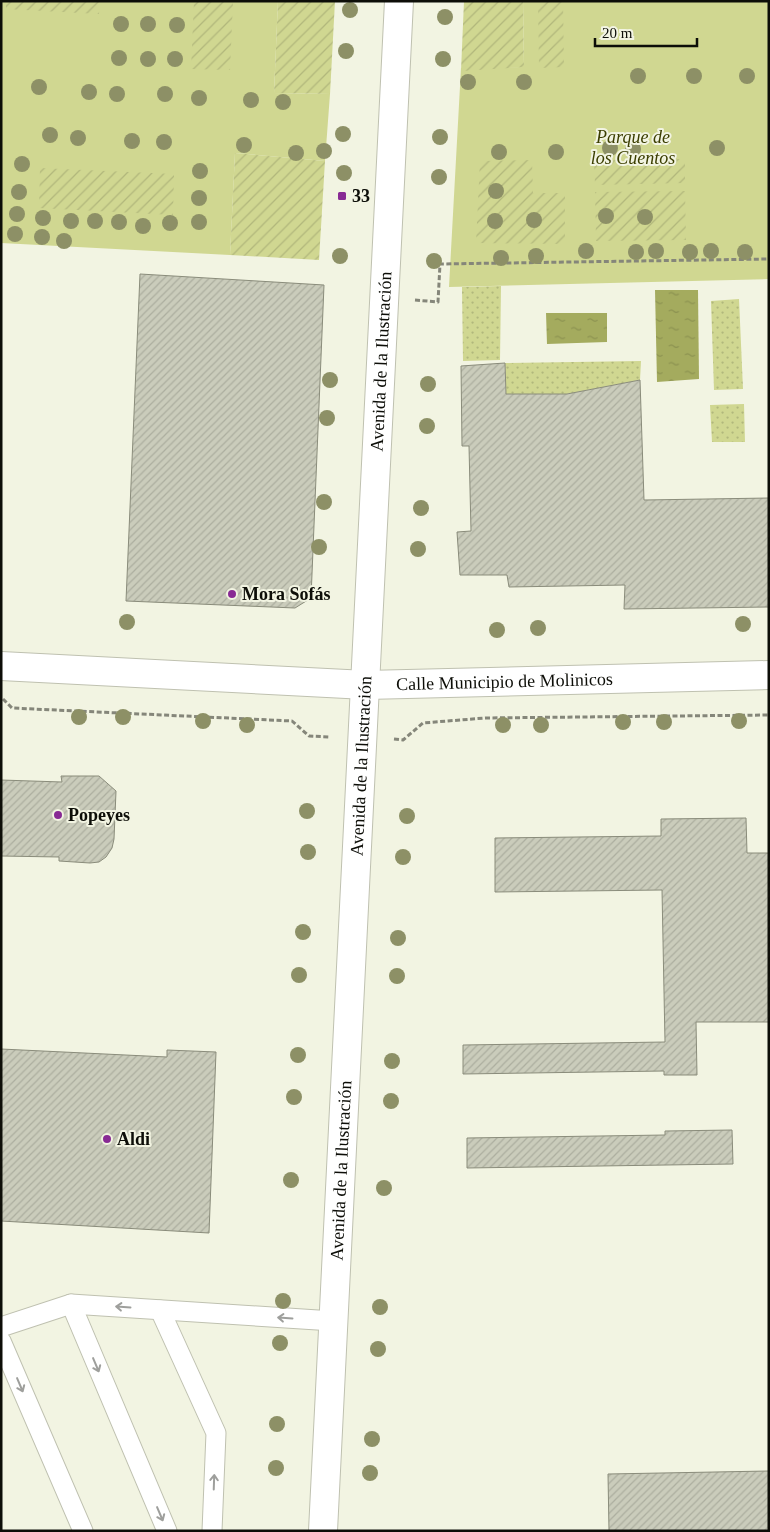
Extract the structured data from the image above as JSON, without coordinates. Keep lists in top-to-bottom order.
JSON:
{
  "streets": {
    "street": ["Avenida de la Ilustración", "Calle Municipio de Molinicos"]
  },
  "crossings": [
    ["Avenida de la Ilustración", "Calle Municipio de Molinicos"]
  ],
  "parks": ["Parque de los Cuentos"],
  "places": {
    "transit": ["33"],
    "other": ["Mora Sofás", "Popeyes", "Aldi"]
  },
  "scale_bar": "20 m"
}
